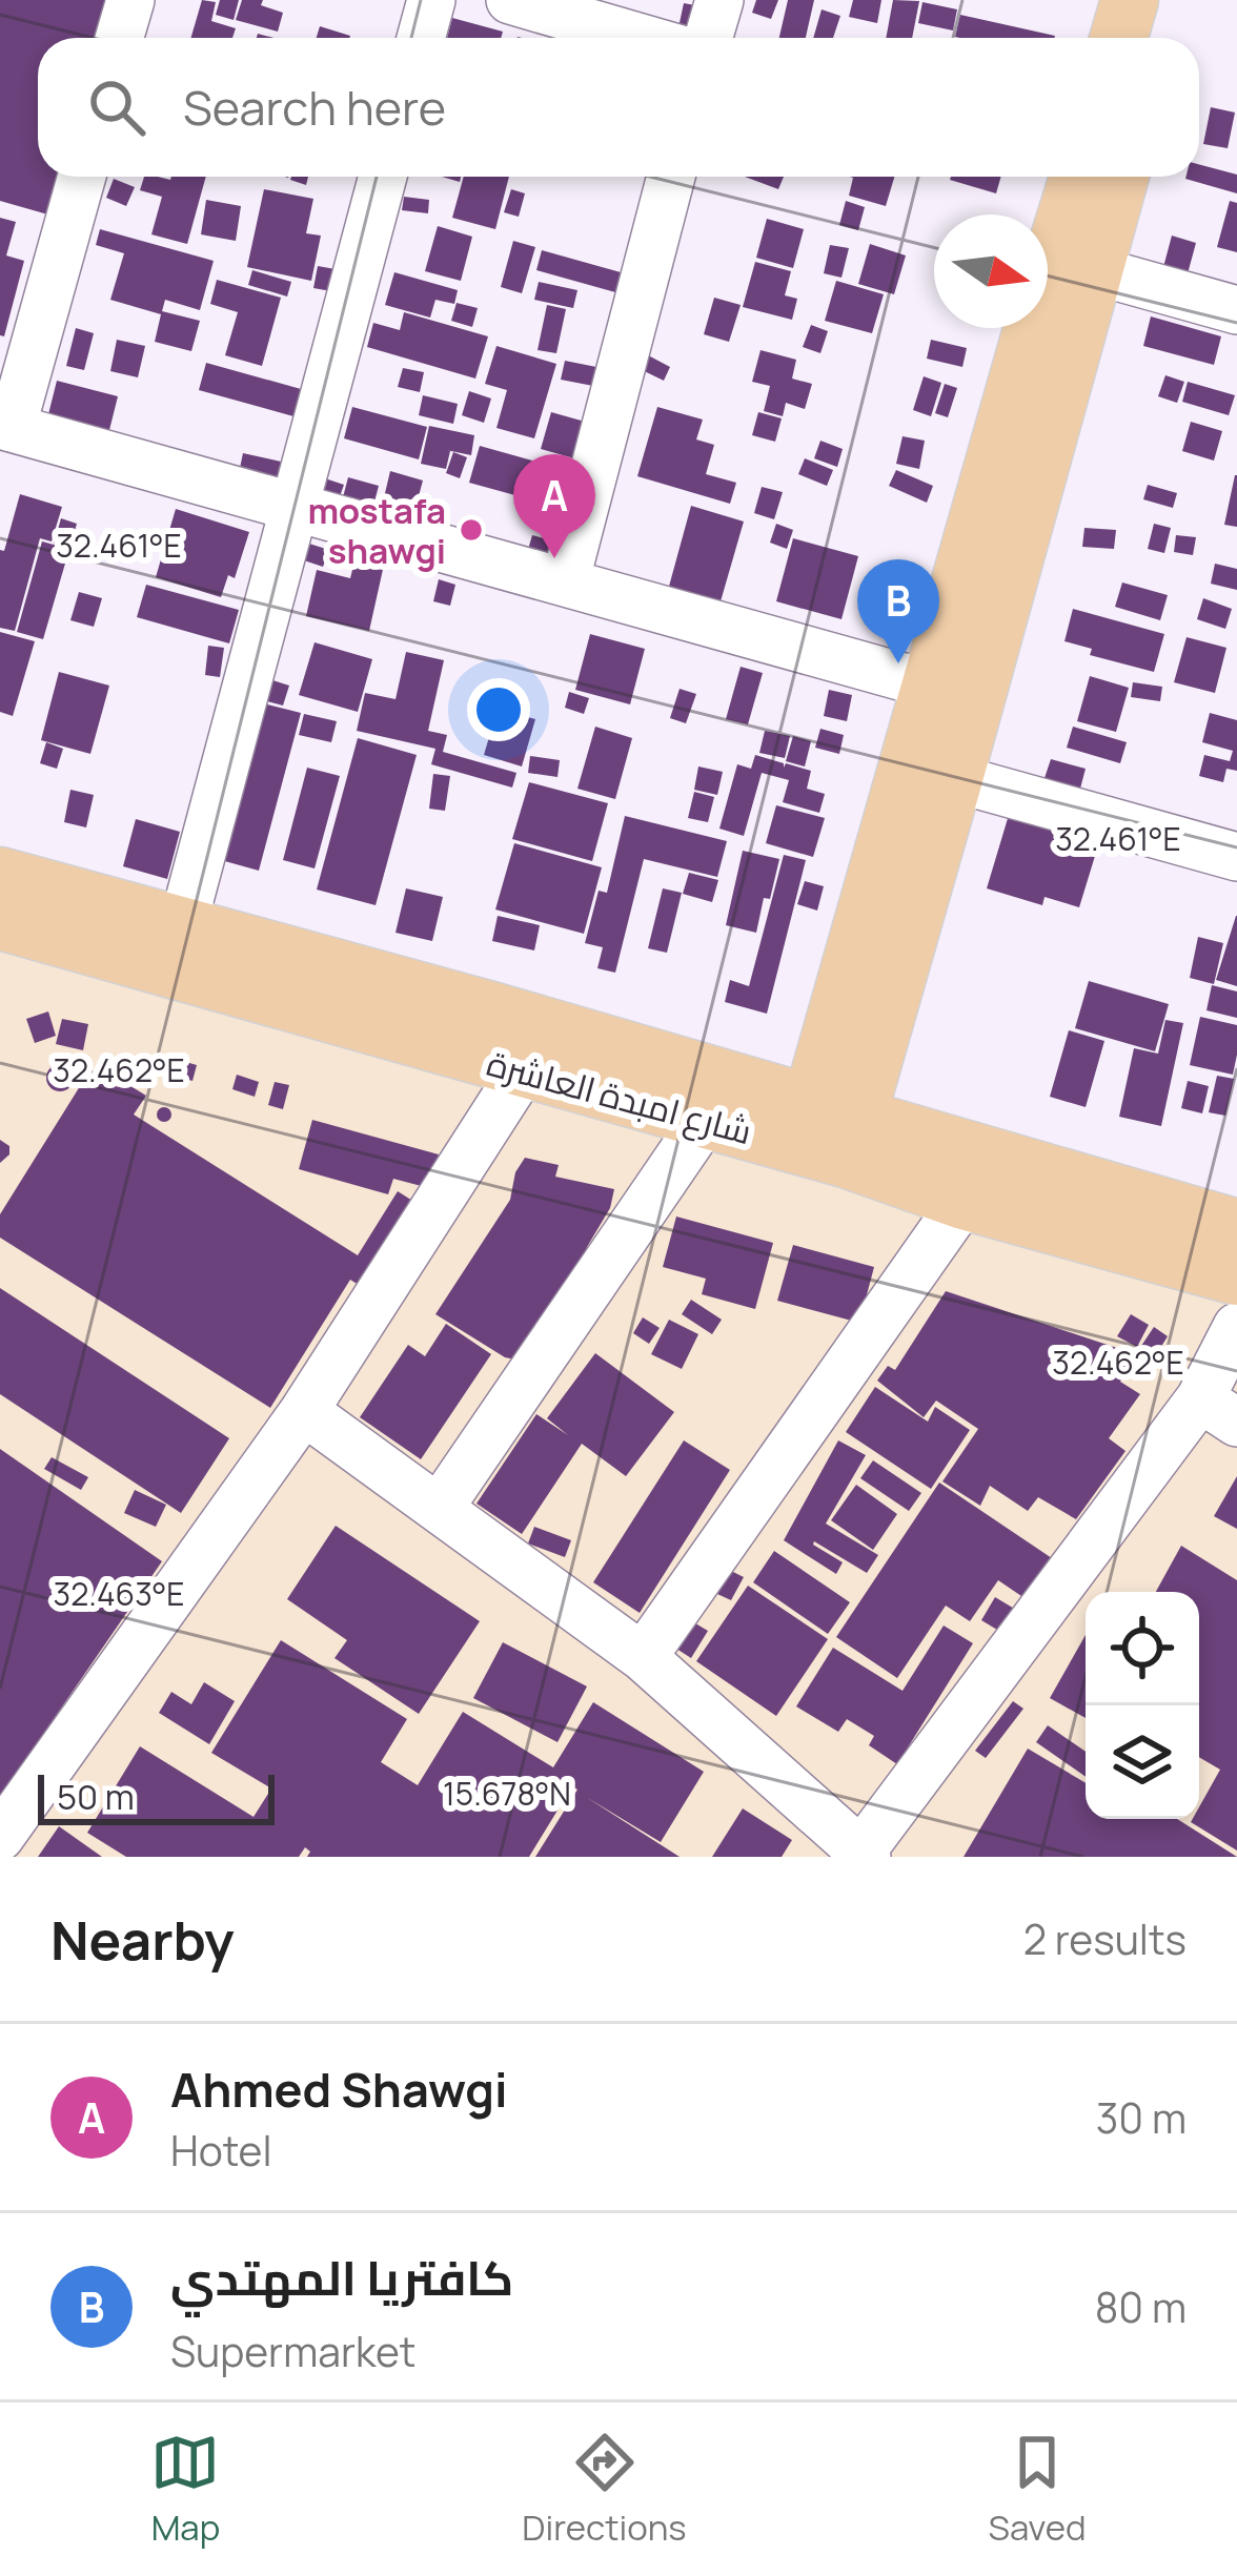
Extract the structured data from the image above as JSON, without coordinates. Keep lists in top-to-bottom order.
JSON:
{
  "streets": {
    "main road": ["شارع امبدة العاشرة"]
  },
  "places": ["mostafa shawgi"],
  "scale_bar": "50 m",
  "north": "right",
  "page": {
    "search": "Search here",
    "pins": ["A", "B"],
    "scale": "50 m",
    "heading": ["Nearby", "2 results"],
    "list": [
      {
        "mark": "A",
        "name": "Ahmed Shawgi",
        "note": "Hotel",
        "value": "30 m"
      },
      {
        "mark": "B",
        "name": "كافتريا المهتدي",
        "note": "Supermarket",
        "value": "80 m"
      }
    ],
    "nav": ["Map", "Directions", "Saved"]
  },
  "coordinates": [
    "32.461°E",
    "32.462°E",
    "32.463°E",
    "15.678°N"
  ]
}
